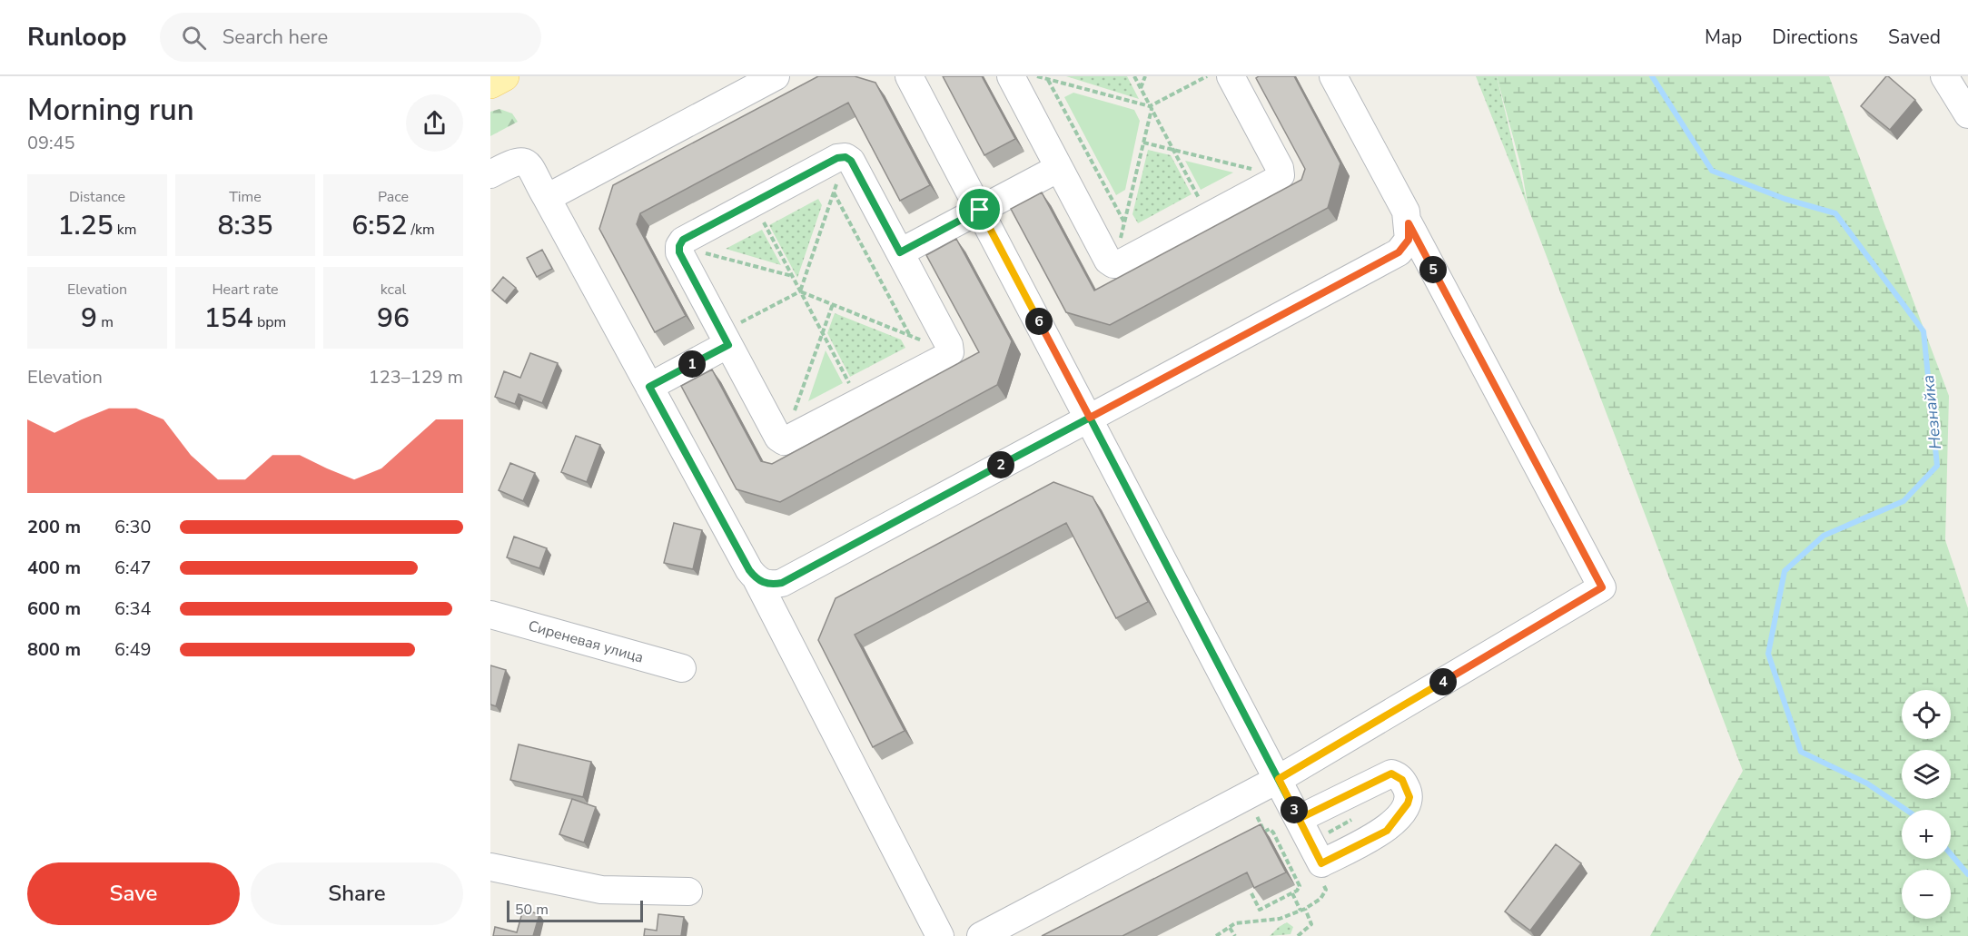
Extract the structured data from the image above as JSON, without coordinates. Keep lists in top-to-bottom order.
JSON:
{
  "streets": {
    "lane": ["Сиреневая улица"]
  },
  "water": ["Незнайка"],
  "scale_bar": "50 m",
  "page": {
    "header": "Runloop",
    "search": "Search here",
    "nav": ["Map", "Directions", "Saved"],
    "heading": ["Morning run", "09:45"],
    "stats": [
      ["Distance", "1.25 km"],
      ["Time", "8:35"],
      ["Pace", "6:52 /km"],
      ["Elevation", "9 m"],
      ["Heart rate", "154 bpm"],
      ["kcal", "96"]
    ],
    "pins": [
      "5",
      "6",
      "1",
      "2",
      "4",
      "3"
    ],
    "chart": ["Elevation", "123–129 m"],
    "list": [
      {
        "name": "200 m",
        "note": "6:30"
      },
      {
        "name": "400 m",
        "note": "6:47"
      },
      {
        "name": "600 m",
        "note": "6:34"
      },
      {
        "name": "800 m",
        "note": "6:49"
      }
    ],
    "map_buttons": ["+", "−"],
    "buttons": ["Save", "Share"],
    "scale": "50 m"
  }
}
